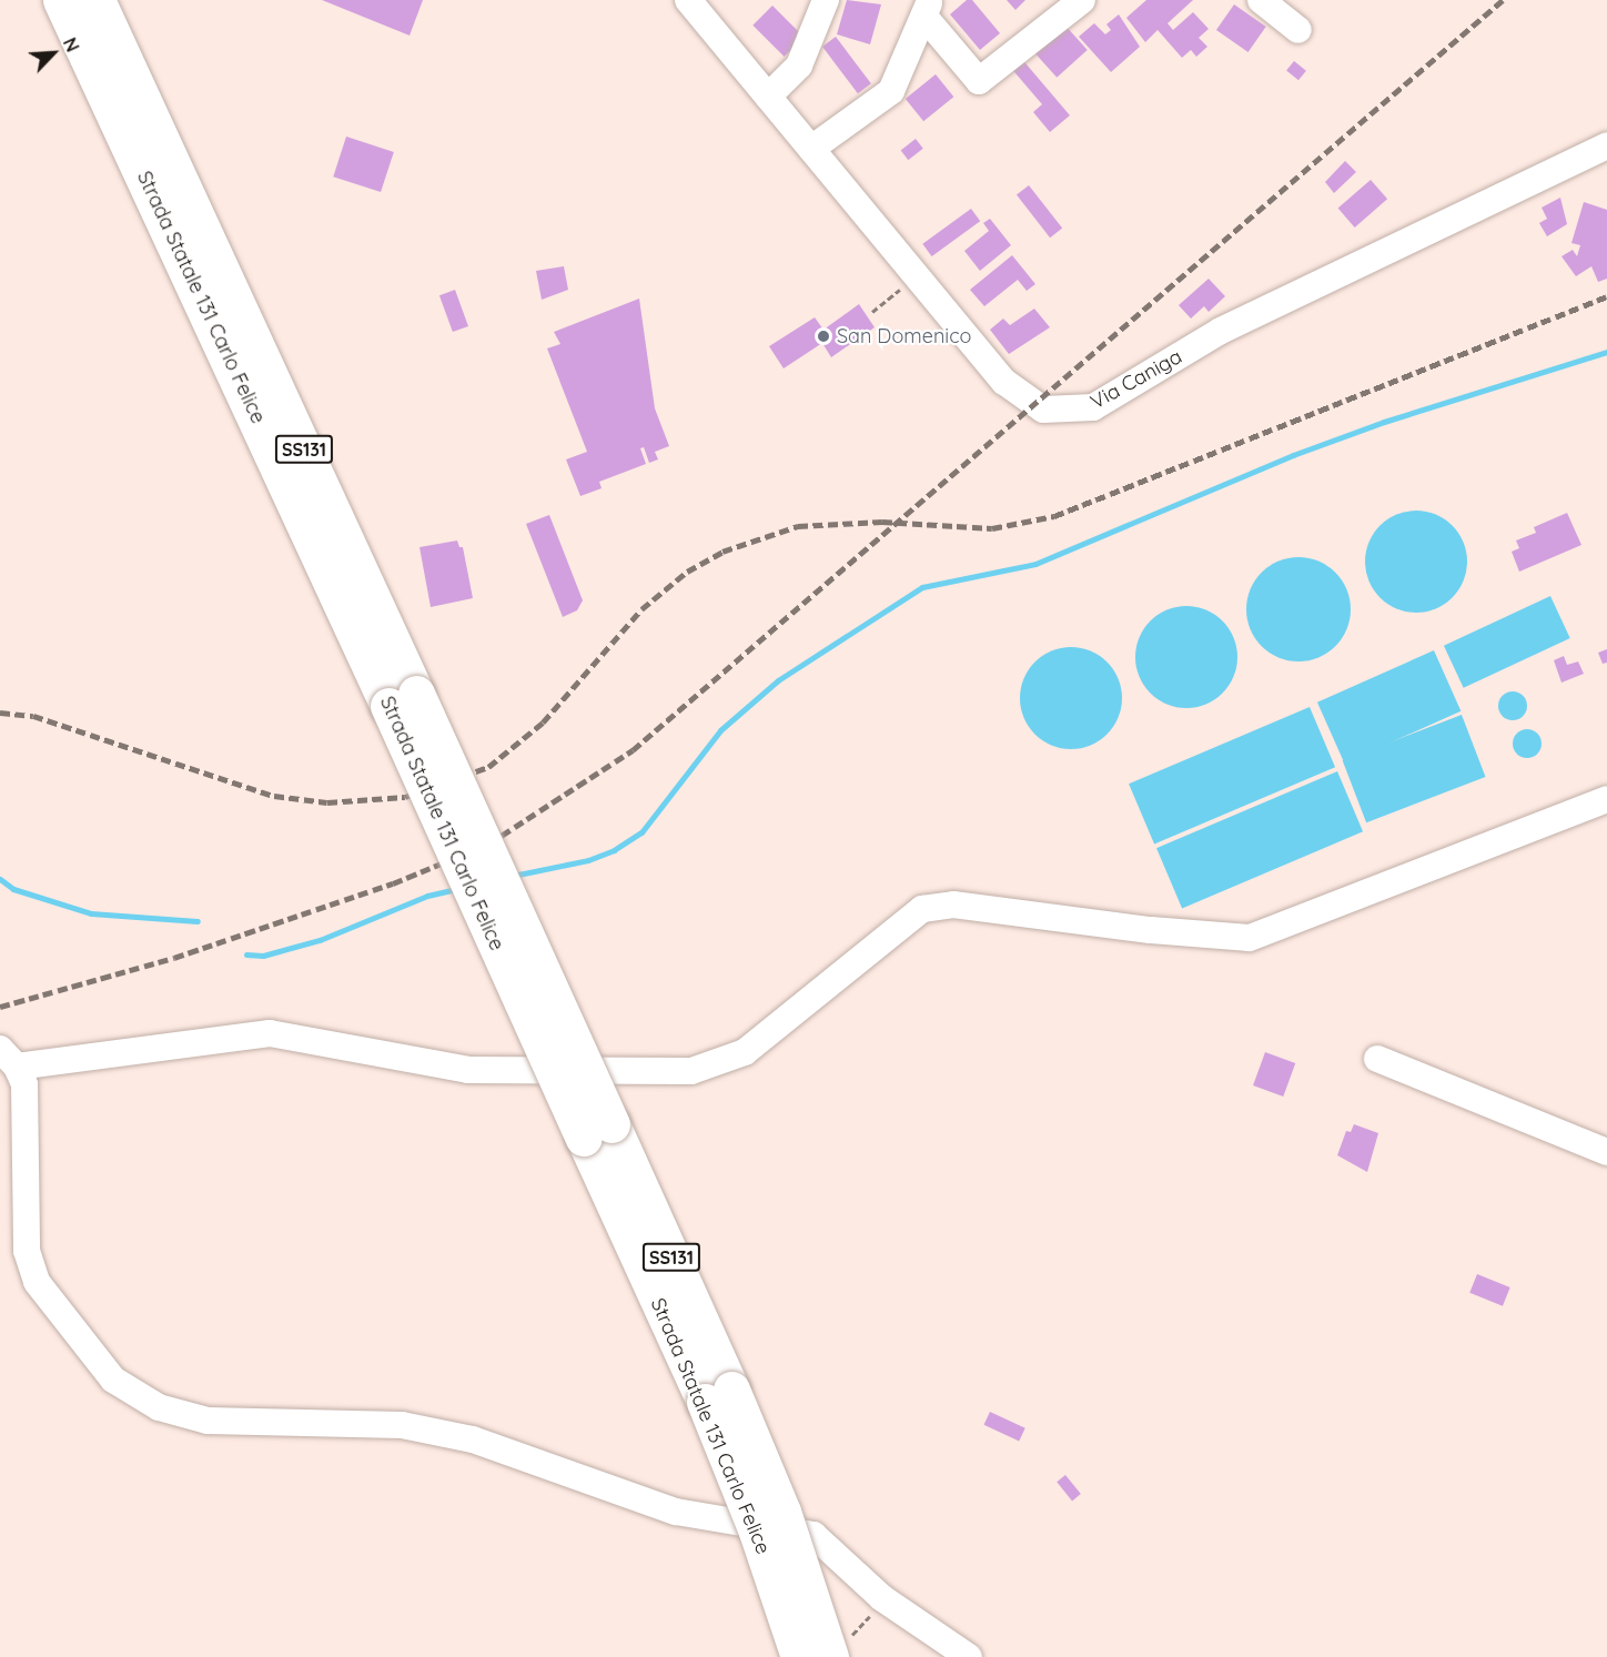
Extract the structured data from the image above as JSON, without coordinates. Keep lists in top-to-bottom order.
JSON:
{
  "streets": {
    "highway": ["Strada Statale 131 Carlo Felice", "SS131"],
    "street": ["Via Caniga"]
  },
  "places": ["San Domenico"],
  "north": "top right"
}
